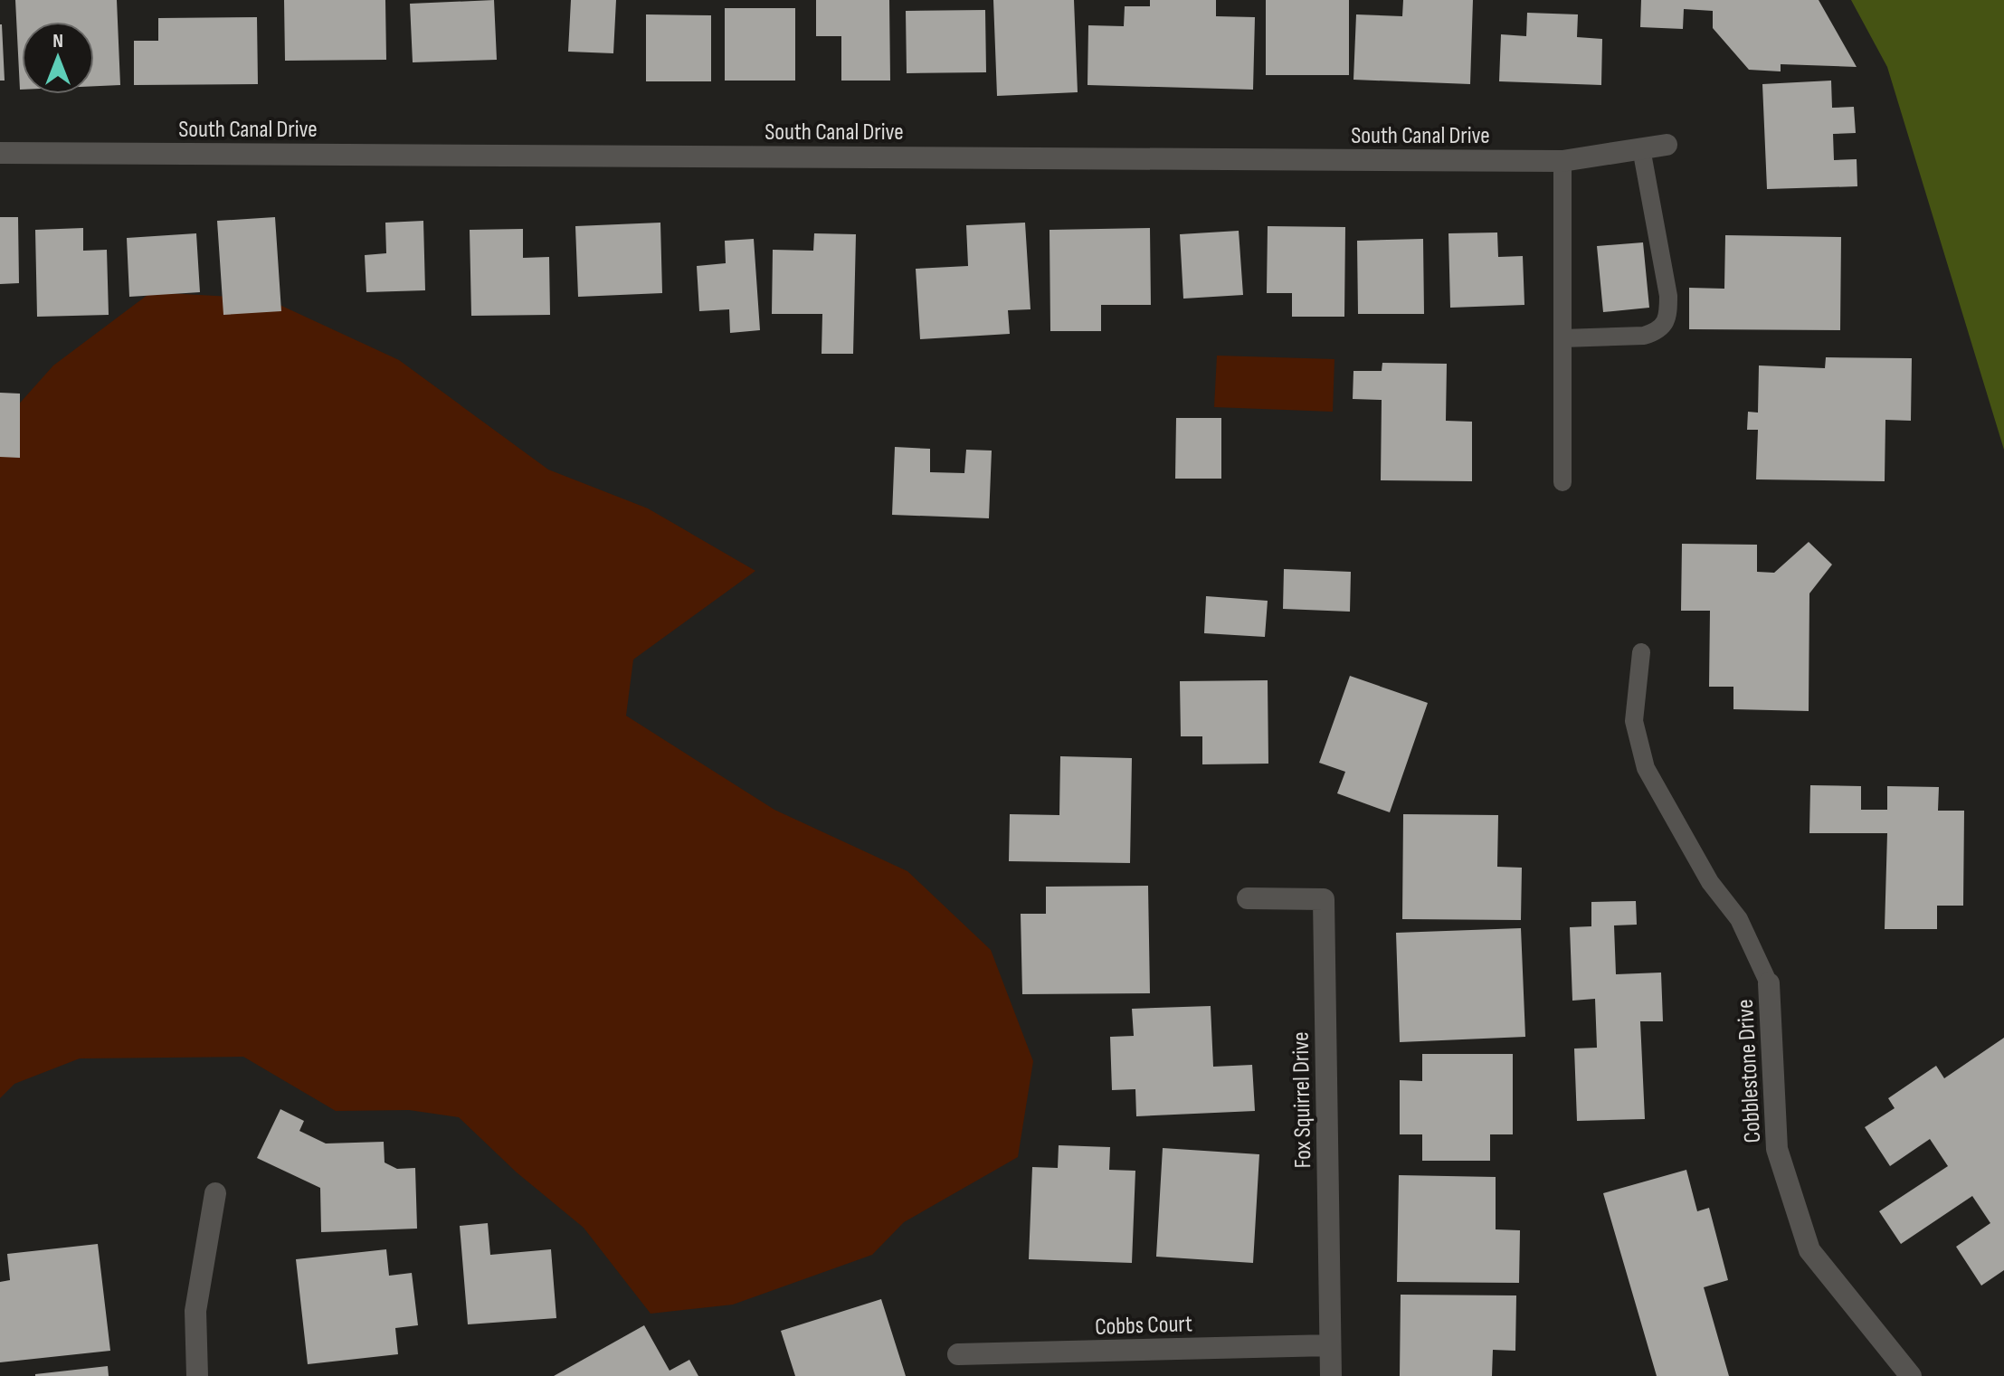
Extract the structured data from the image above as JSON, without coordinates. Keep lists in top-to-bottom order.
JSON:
{
  "streets": {
    "street": [
      "South Canal Drive",
      "Cobblestone Drive",
      "Fox Squirrel Drive",
      "Cobbs Court"
    ]
  },
  "crossings": [
    ["Fox Squirrel Drive", "Cobbs Court"]
  ],
  "north": "top"
}
